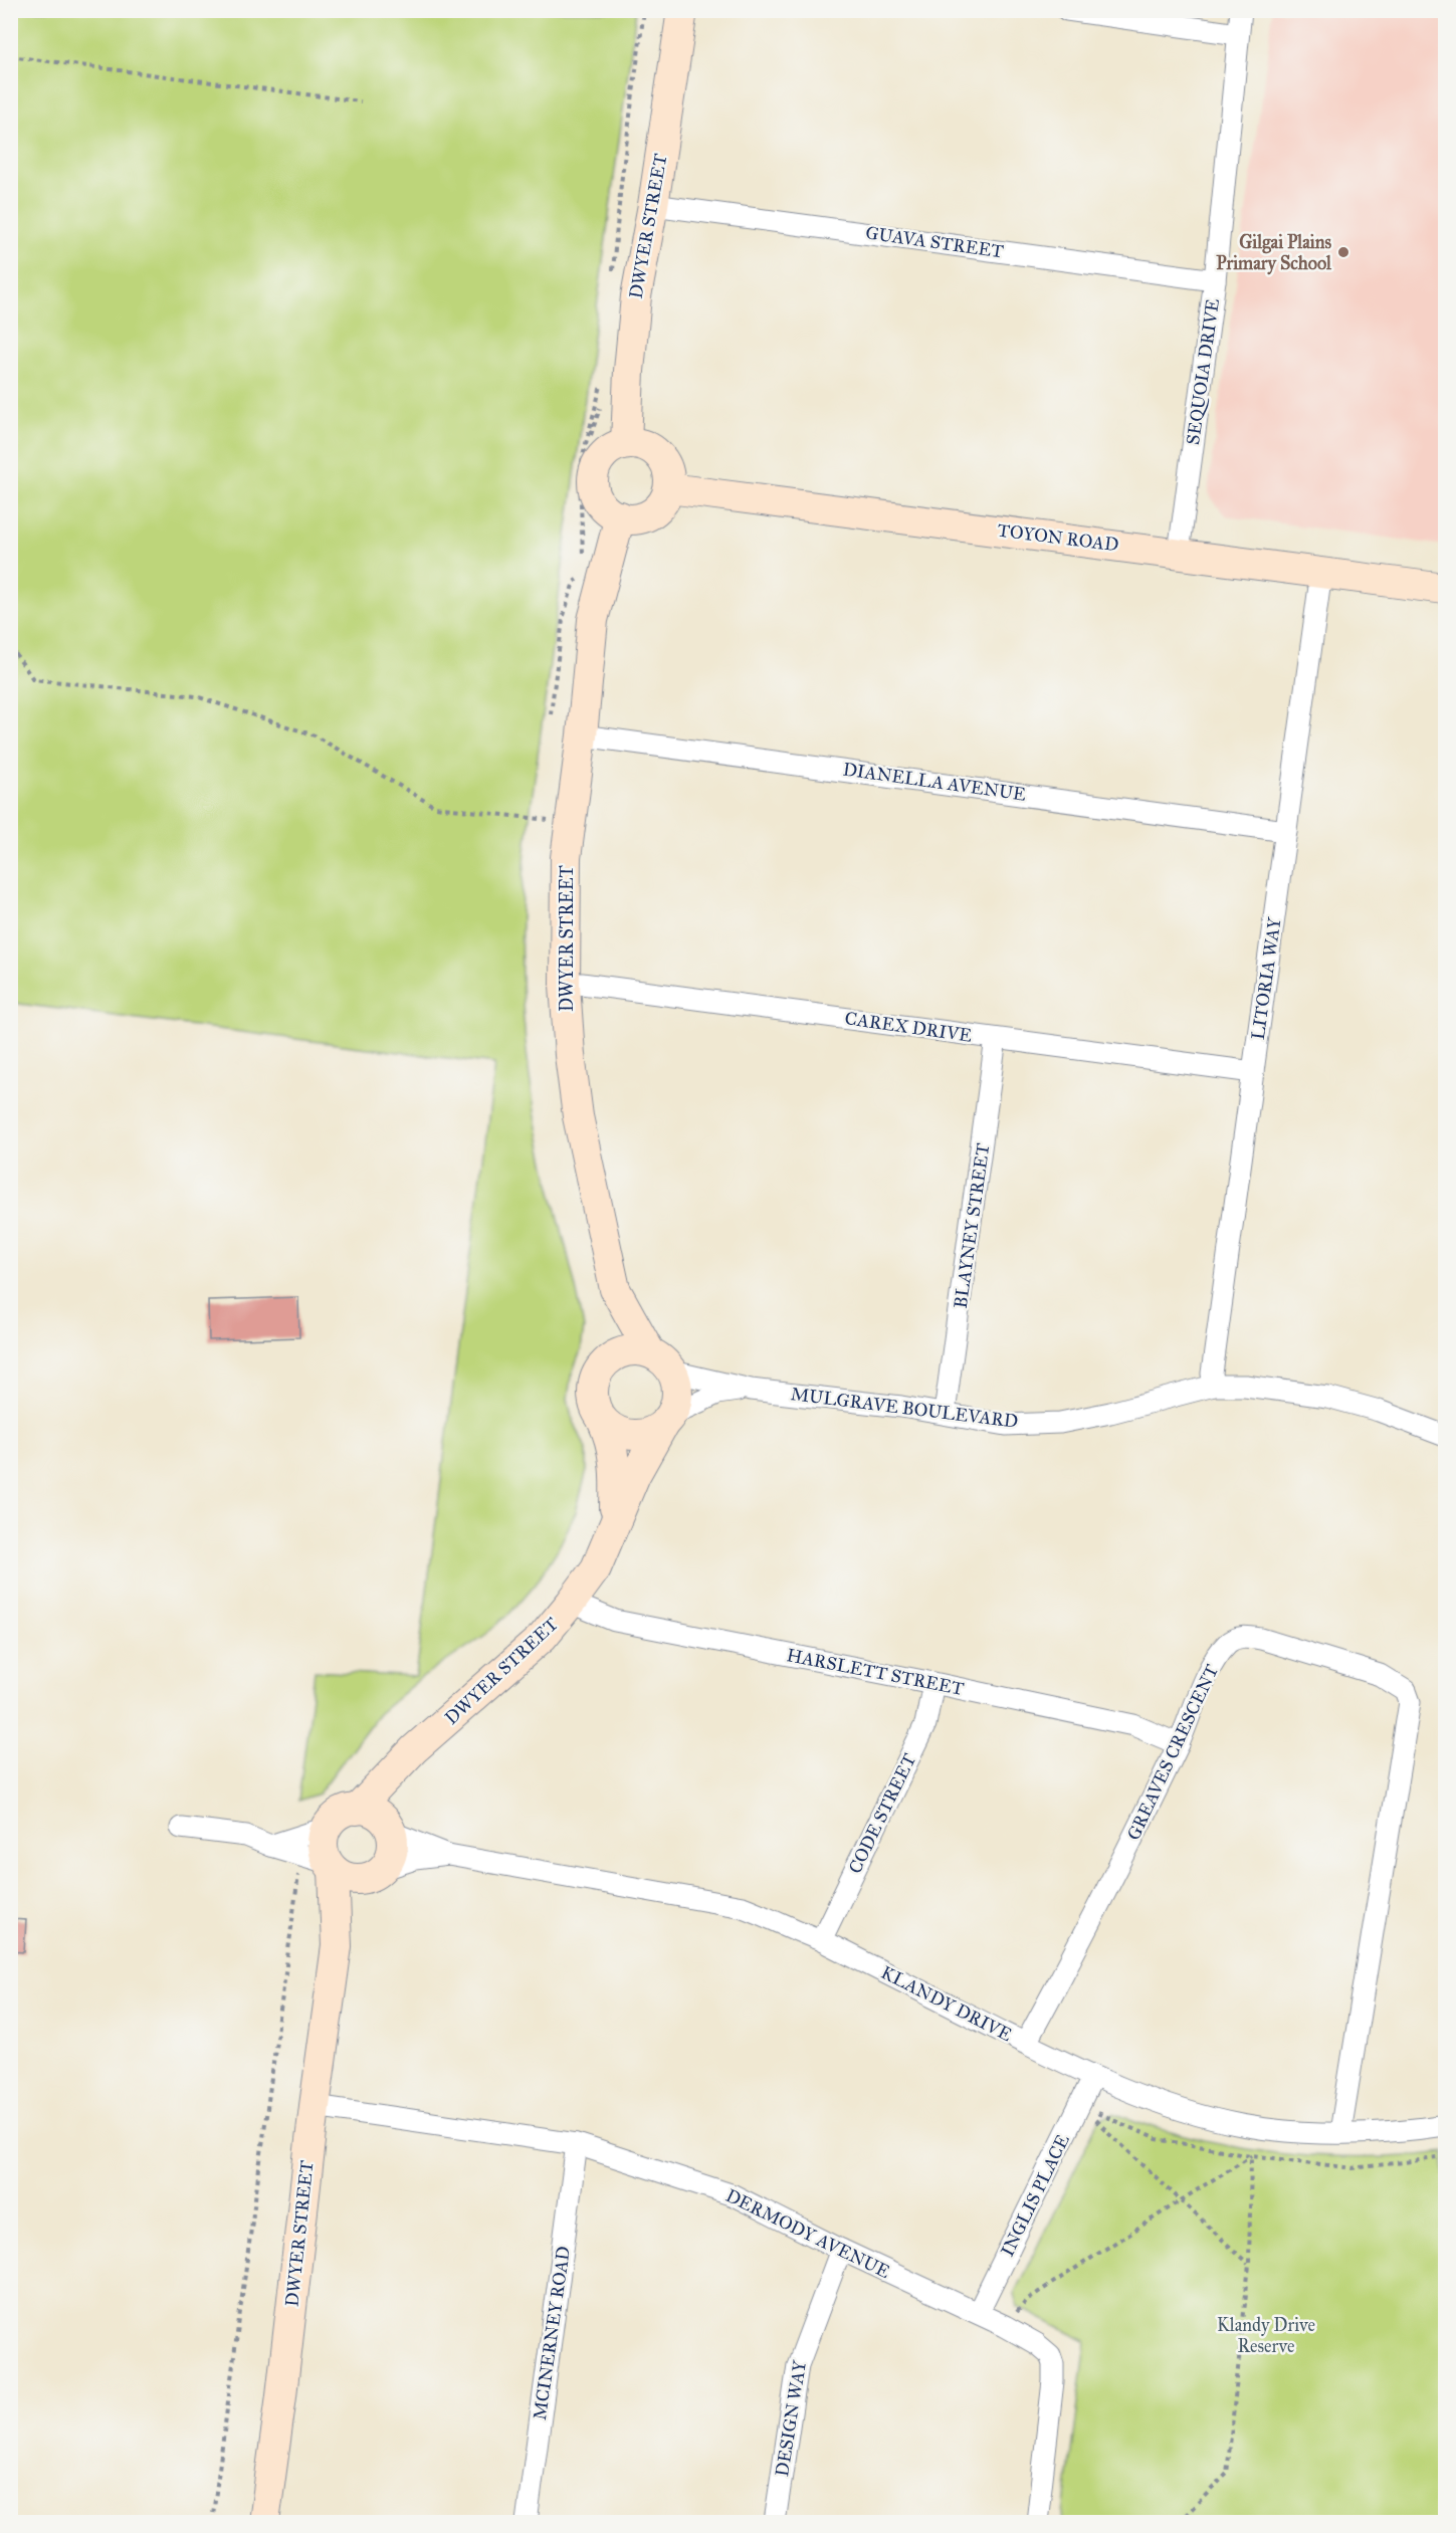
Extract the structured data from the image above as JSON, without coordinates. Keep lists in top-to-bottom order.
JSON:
{
  "streets": {
    "street": [
      "DWYER STREET",
      "GUAVA STREET",
      "SEQUOIA DRIVE",
      "TOYON ROAD",
      "DIANELLA AVENUE",
      "LITORIA WAY",
      "CAREX DRIVE",
      "BLAYNEY STREET",
      "MULGRAVE BOULEVARD",
      "HARSLETT STREET",
      "GREAVES CRESCENT",
      "CODE STREET",
      "KLANDY DRIVE",
      "INGLIS PLACE",
      "DERMODY AVENUE",
      "MCINERNEY ROAD",
      "DESIGN WAY"
    ]
  },
  "crossings": [
    ["DWYER STREET", "GUAVA STREET"],
    ["DWYER STREET", "TOYON ROAD"],
    ["DWYER STREET", "DIANELLA AVENUE"],
    ["DWYER STREET", "CAREX DRIVE"],
    ["DWYER STREET", "MULGRAVE BOULEVARD"],
    ["DWYER STREET", "HARSLETT STREET"],
    ["DWYER STREET", "KLANDY DRIVE"],
    ["DWYER STREET", "DERMODY AVENUE"],
    ["GUAVA STREET", "SEQUOIA DRIVE"],
    ["SEQUOIA DRIVE", "TOYON ROAD"],
    ["TOYON ROAD", "LITORIA WAY"],
    ["DIANELLA AVENUE", "LITORIA WAY"],
    ["LITORIA WAY", "CAREX DRIVE"],
    ["LITORIA WAY", "MULGRAVE BOULEVARD"],
    ["CAREX DRIVE", "BLAYNEY STREET"],
    ["BLAYNEY STREET", "MULGRAVE BOULEVARD"],
    ["HARSLETT STREET", "GREAVES CRESCENT"],
    ["HARSLETT STREET", "CODE STREET"],
    ["GREAVES CRESCENT", "KLANDY DRIVE"],
    ["CODE STREET", "KLANDY DRIVE"],
    ["KLANDY DRIVE", "INGLIS PLACE"],
    ["INGLIS PLACE", "DERMODY AVENUE"],
    ["DERMODY AVENUE", "MCINERNEY ROAD"],
    ["DERMODY AVENUE", "DESIGN WAY"]
  ],
  "parks": ["Klandy Drive Reserve"],
  "places": ["Gilgai Plains Primary School"]
}
